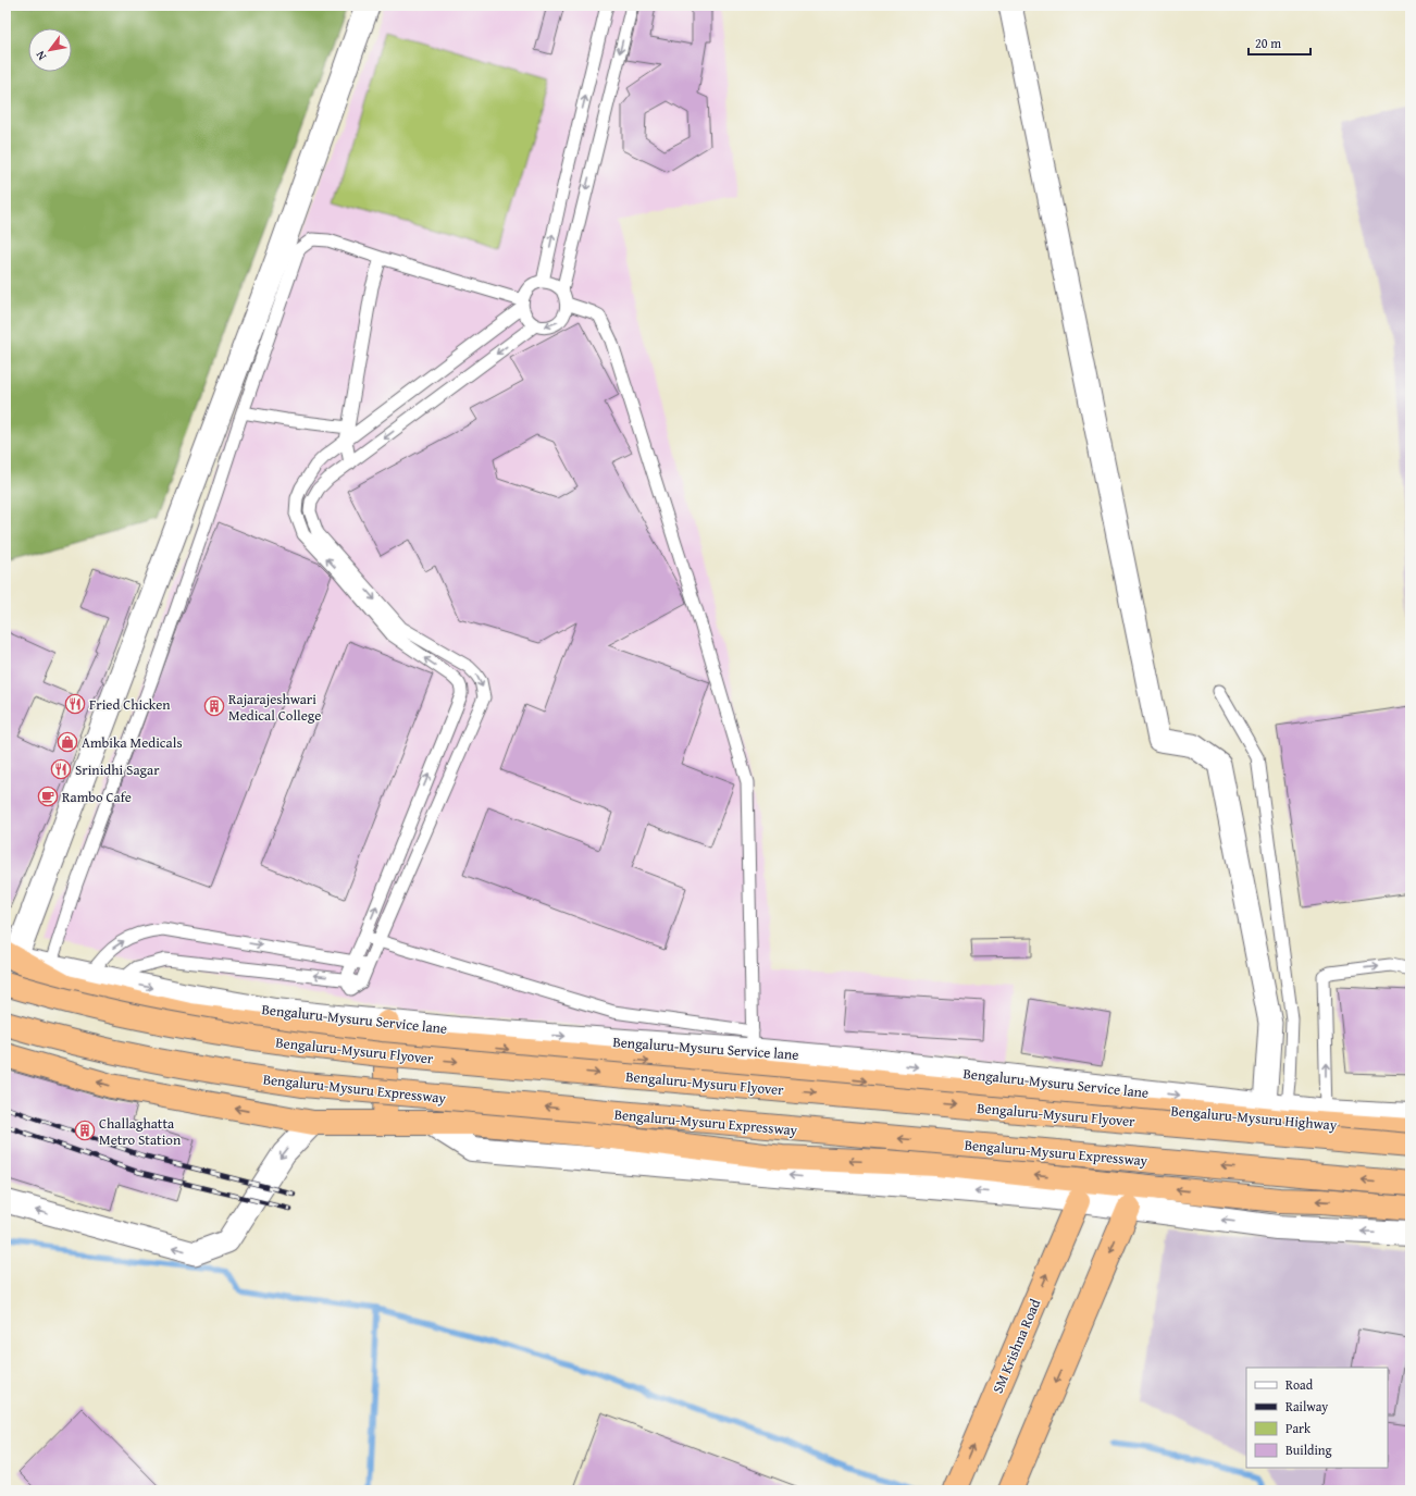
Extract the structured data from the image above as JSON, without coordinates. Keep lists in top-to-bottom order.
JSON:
{
  "streets": {
    "highway": [
      "Bengaluru-Mysuru Flyover",
      "Bengaluru-Mysuru Expressway",
      "Bengaluru-Mysuru Highway",
      "SM Krishna Road"
    ],
    "street": ["Bengaluru-Mysuru Service lane"]
  },
  "crossings": [
    ["Bengaluru-Mysuru Service lane", "Bengaluru-Mysuru Highway"],
    ["Bengaluru-Mysuru Expressway", "SM Krishna Road"]
  ],
  "one_way": [
    "Bengaluru-Mysuru Service lane",
    "Bengaluru-Mysuru Flyover",
    "Bengaluru-Mysuru Expressway",
    "Bengaluru-Mysuru Highway"
  ],
  "places": {
    "restaurant": ["Fried Chicken", "Srinidhi Sagar"],
    "building": ["Rajarajeshwari Medical College", "Challaghatta Metro Station"],
    "shop": ["Ambika Medicals"],
    "cafe": ["Rambo Cafe"]
  },
  "legend": [
    "Road",
    "Railway",
    "Park",
    "Building"
  ],
  "scale_bar": "20 m",
  "north": "bottom left"
}
